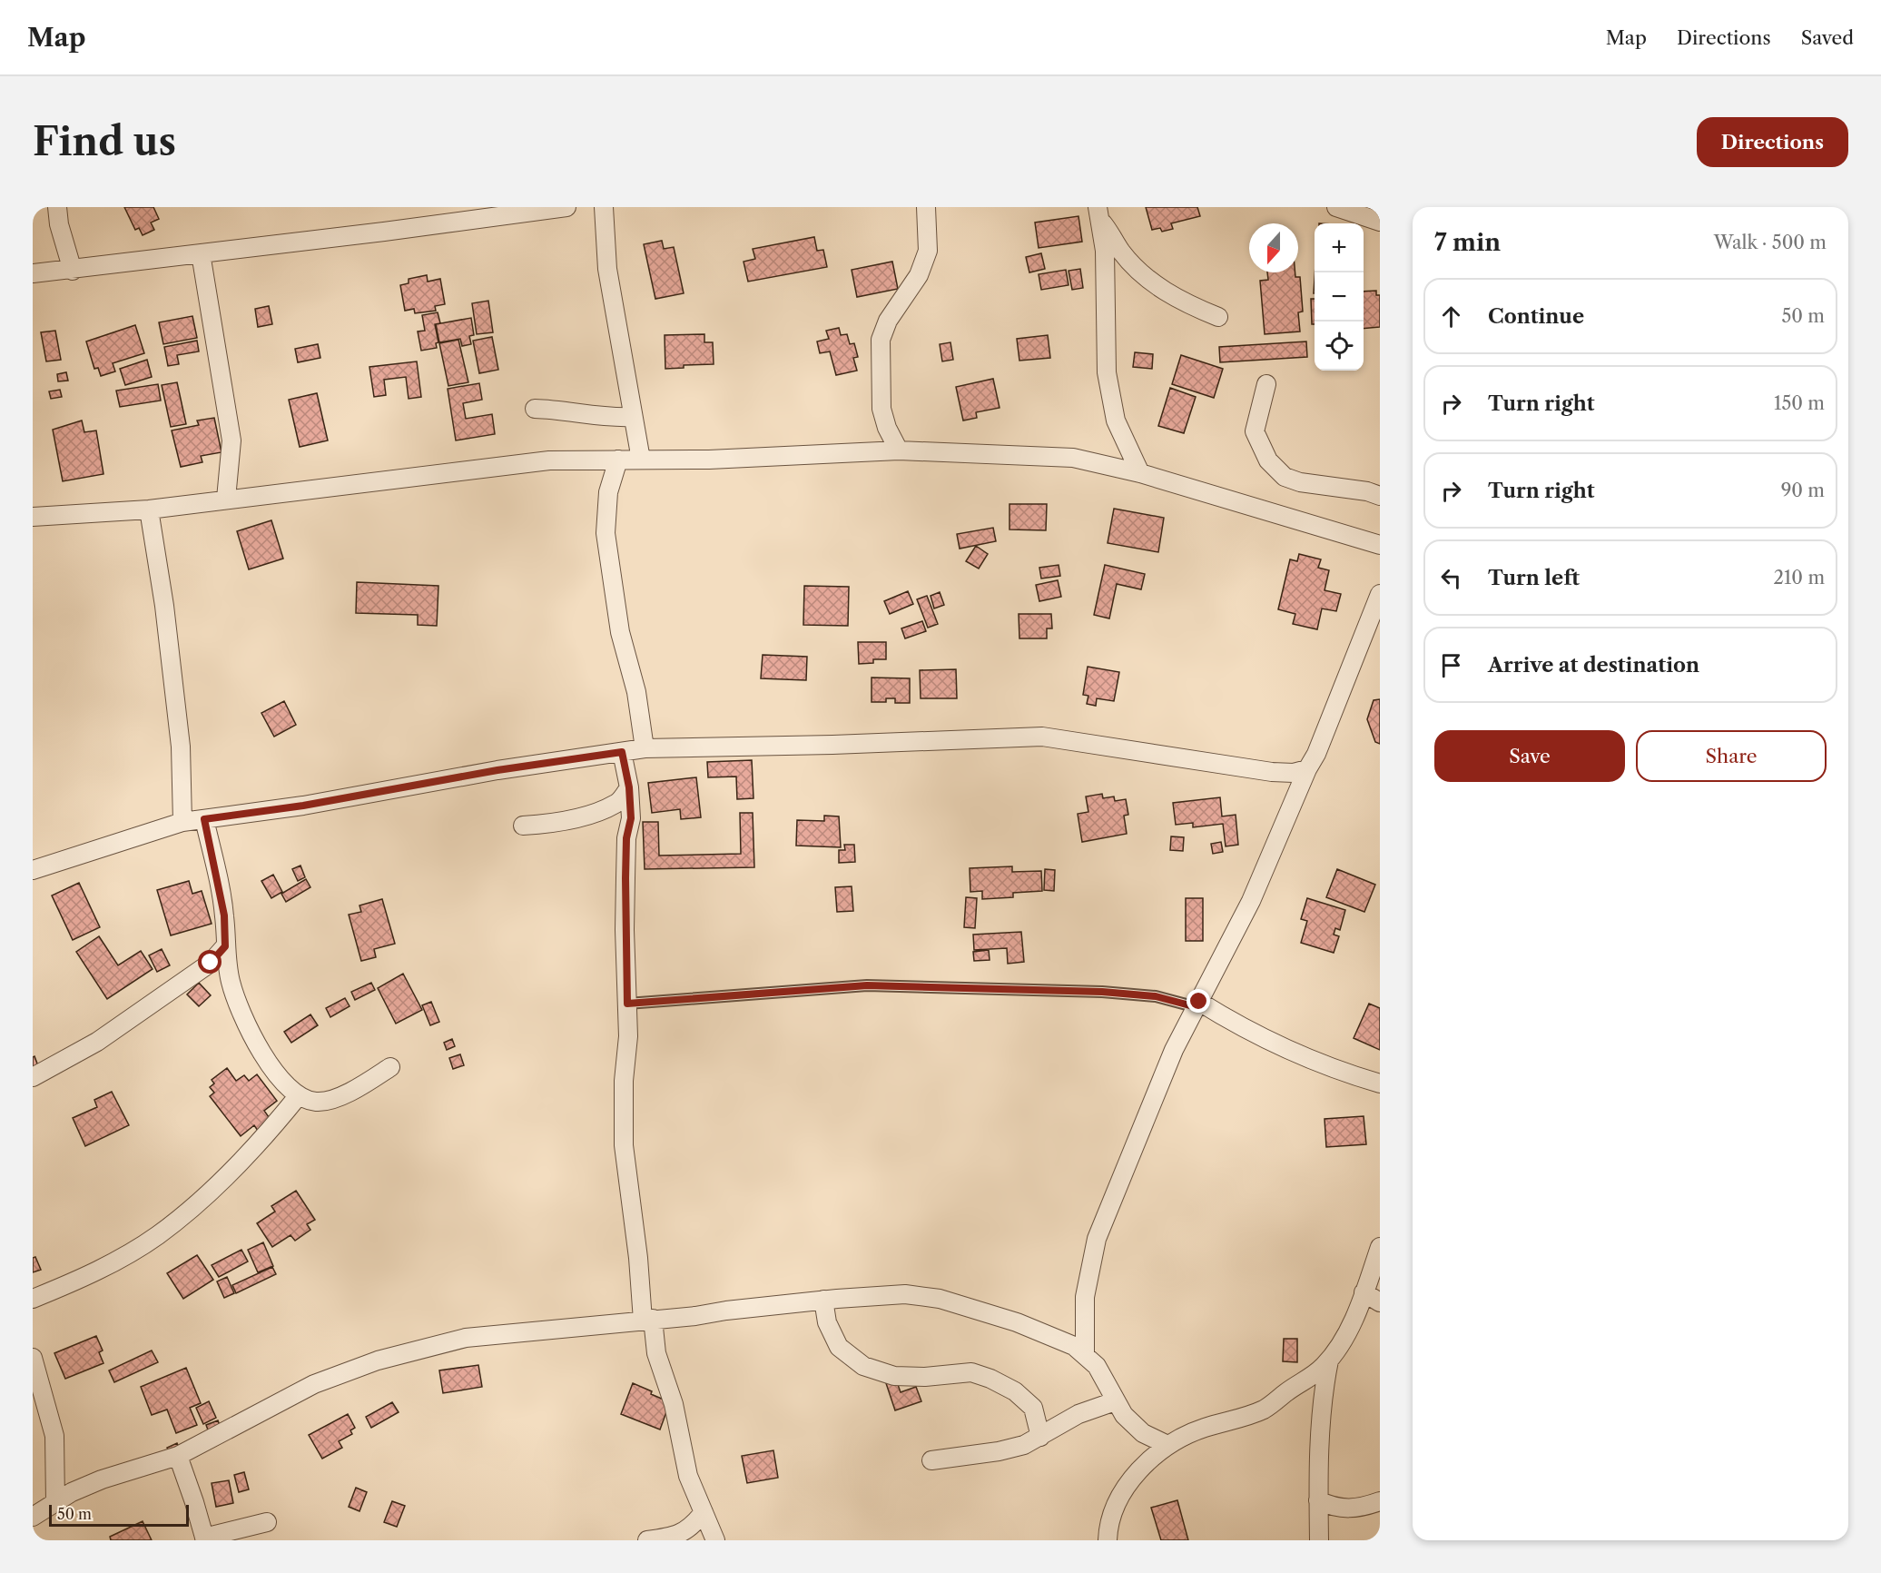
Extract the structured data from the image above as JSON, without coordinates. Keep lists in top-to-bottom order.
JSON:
{
  "scale_bar": "50 m",
  "north": "bottom",
  "page": {
    "header": "Map",
    "nav": ["Map", "Directions", "Saved"],
    "buttons": [
      "Directions",
      ["Save", "Share"]
    ],
    "title": "Find us",
    "heading": ["7 min", "Walk · 500 m"],
    "map_buttons": ["+", "−"],
    "list": [
      ["Continue", "50 m"],
      ["Turn right", "150 m"],
      ["Turn right", "90 m"],
      ["Turn left", "210 m"],
      "Arrive at destination"
    ],
    "scale": "50 m"
  }
}
